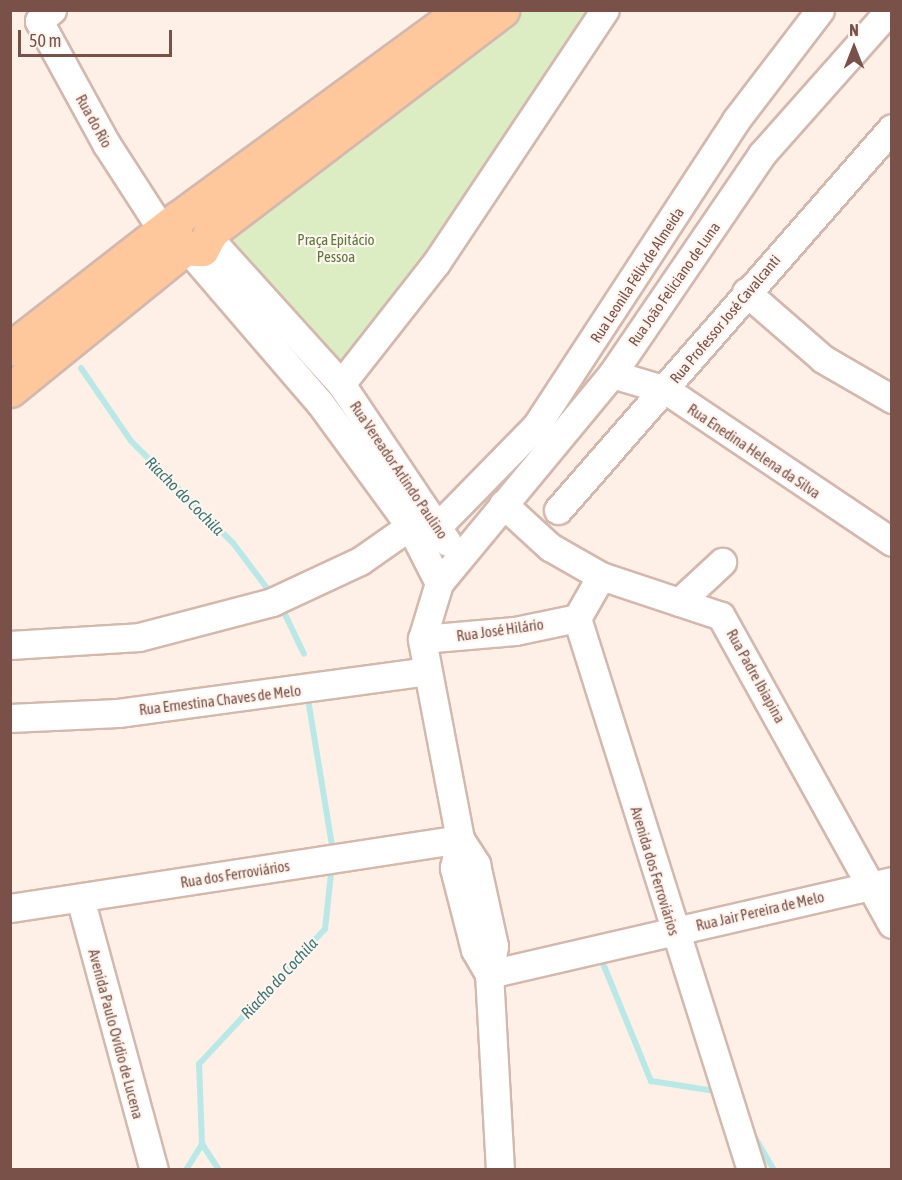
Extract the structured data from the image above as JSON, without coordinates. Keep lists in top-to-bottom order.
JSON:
{
  "streets": {
    "street": [
      "Rua do Rio",
      "Rua Leonila Félix de Almeida",
      "Rua João Feliciano de Luna",
      "Rua Professor José Cavalcanti",
      "Rua Enedina Helena da Silva",
      "Rua Vereador Arlindo Paulino",
      "Rua José Hilário",
      "Rua Padre Ibiapina",
      "Rua Ernestina Chaves de Melo",
      "Avenida dos Ferroviários",
      "Rua dos Ferroviários",
      "Rua Jair Pereira de Melo",
      "Avenida Paulo Ovídio de Lucena"
    ]
  },
  "crossings": [
    ["Rua Leonila Félix de Almeida", "Rua João Feliciano de Luna"],
    ["Rua Leonila Félix de Almeida", "Rua Vereador Arlindo Paulino"],
    ["Rua João Feliciano de Luna", "Rua Enedina Helena da Silva"],
    ["Rua João Feliciano de Luna", "Rua Vereador Arlindo Paulino"],
    ["Rua João Feliciano de Luna", "Rua Padre Ibiapina"],
    ["Rua Professor José Cavalcanti", "Rua Enedina Helena da Silva"],
    ["Rua José Hilário", "Avenida dos Ferroviários"],
    ["Rua Padre Ibiapina", "Rua Jair Pereira de Melo"],
    ["Avenida dos Ferroviários", "Rua Jair Pereira de Melo"],
    ["Rua dos Ferroviários", "Avenida Paulo Ovídio de Lucena"]
  ],
  "water": ["Riacho do Cochila"],
  "parks": ["Praça Epitácio Pessoa"],
  "scale_bar": "50 m",
  "north": "top"
}
